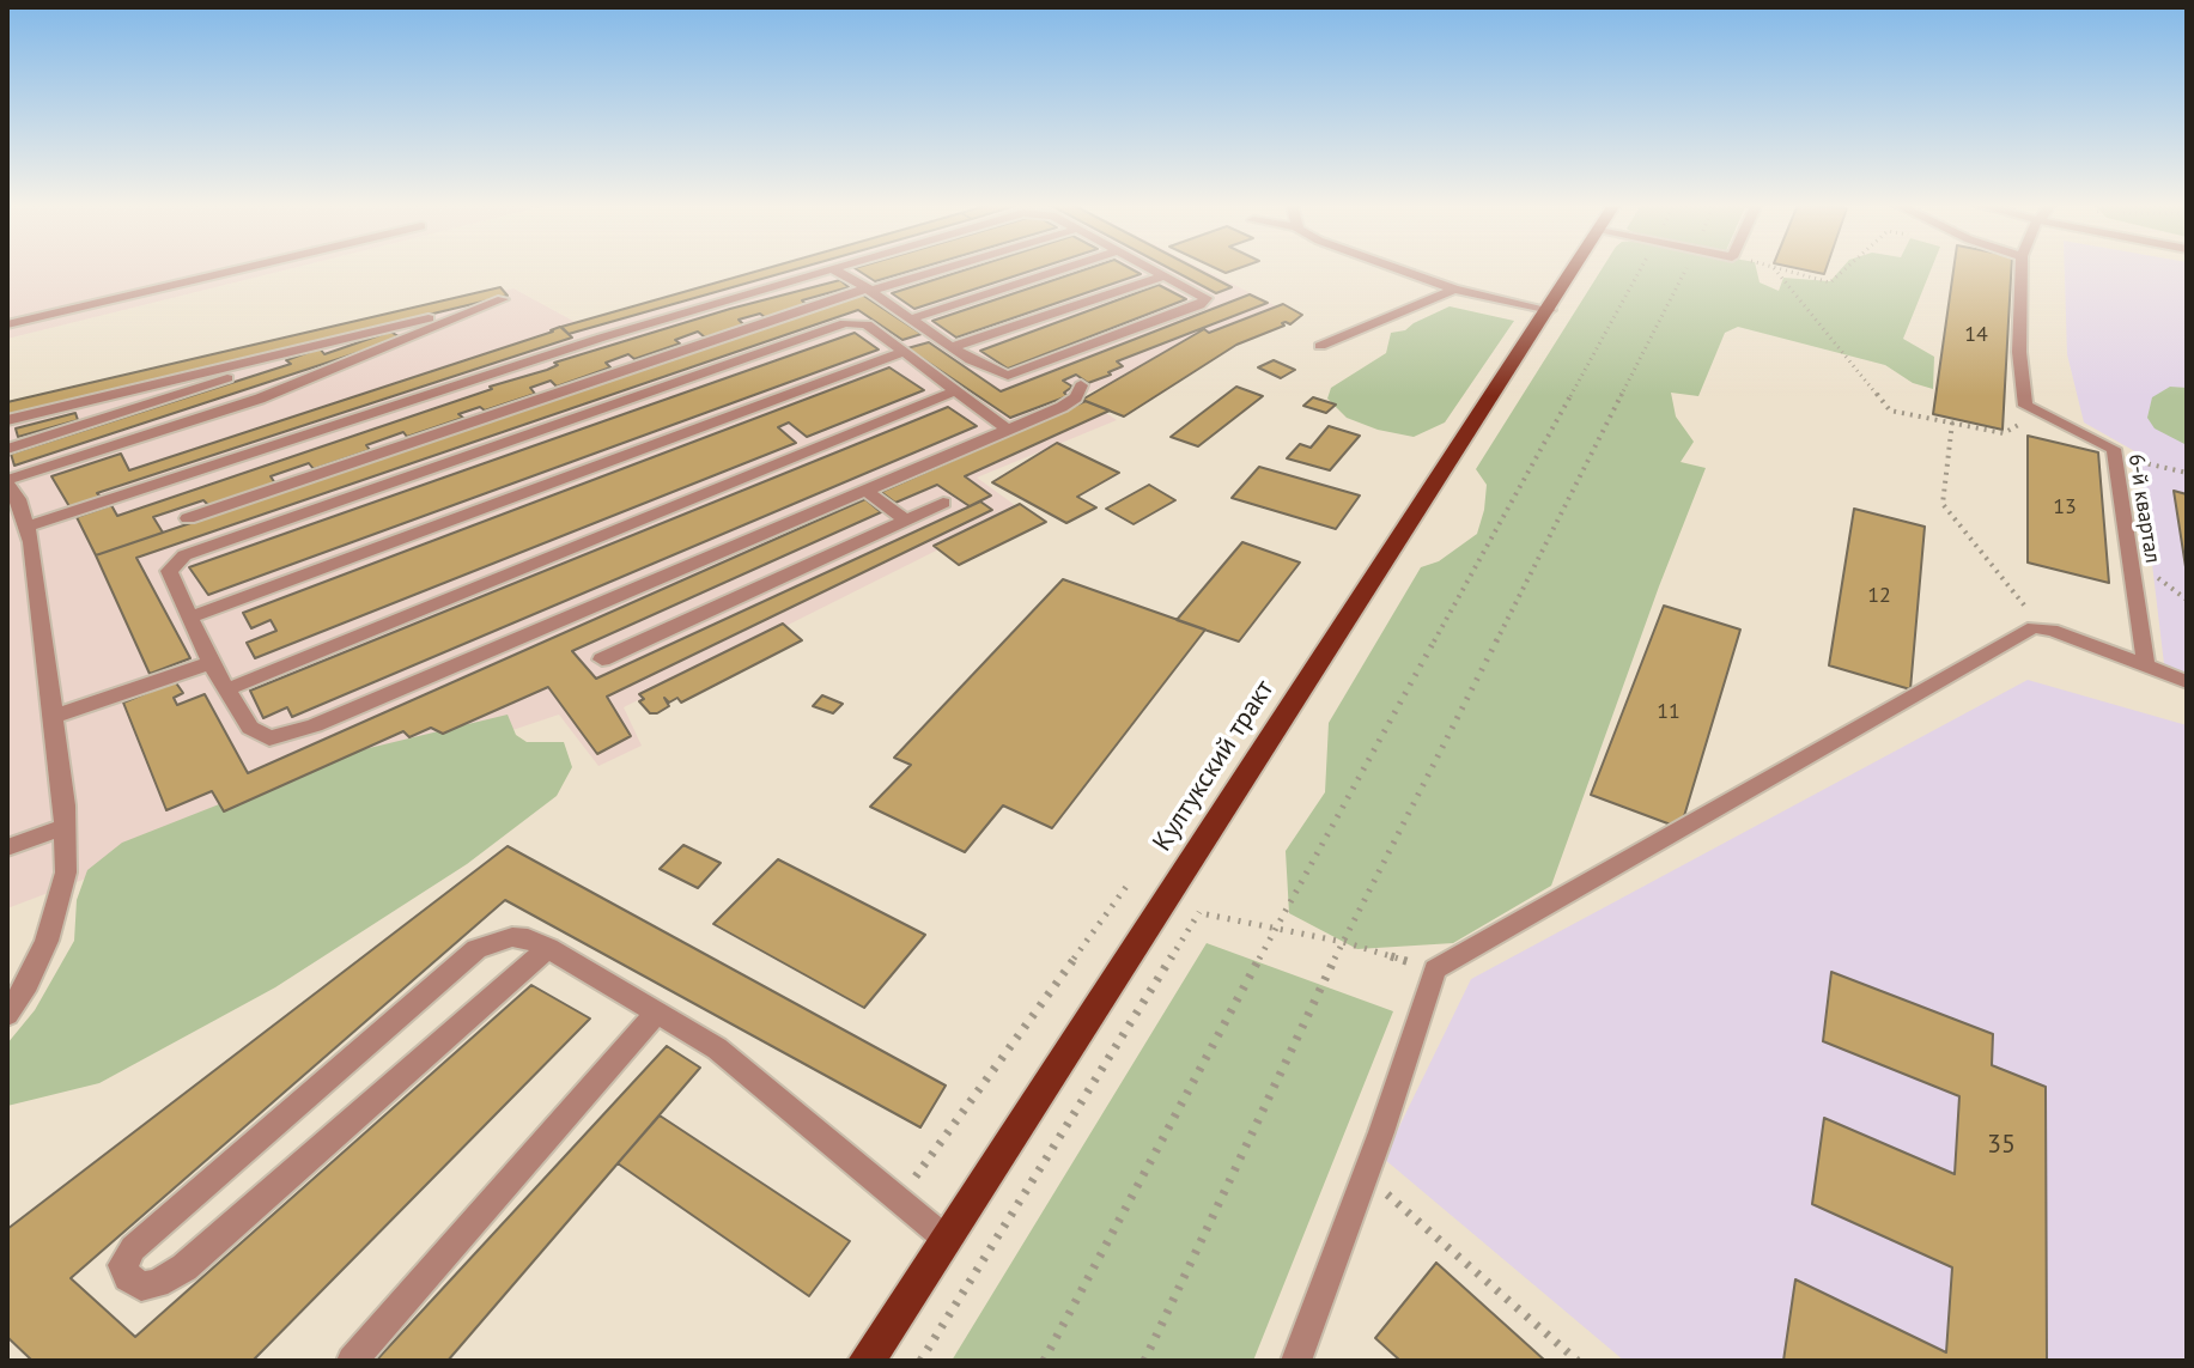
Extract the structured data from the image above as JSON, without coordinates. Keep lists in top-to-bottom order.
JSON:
{
  "streets": {
    "main road": ["Култукский тракт"],
    "lane": ["6-й квартал"]
  },
  "house_numbers": [
    "14",
    "13",
    "12",
    "11",
    "35"
  ]
}
